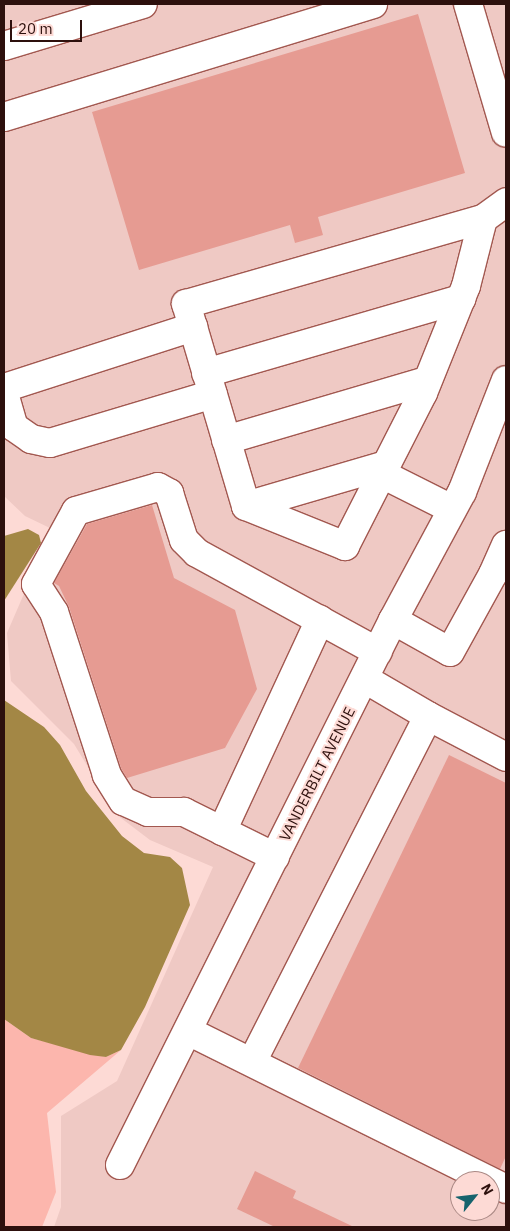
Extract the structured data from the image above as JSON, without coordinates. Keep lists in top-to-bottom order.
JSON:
{
  "streets": {
    "street": ["VANDERBILT AVENUE"]
  },
  "scale_bar": "20 m",
  "north": "top right"
}
